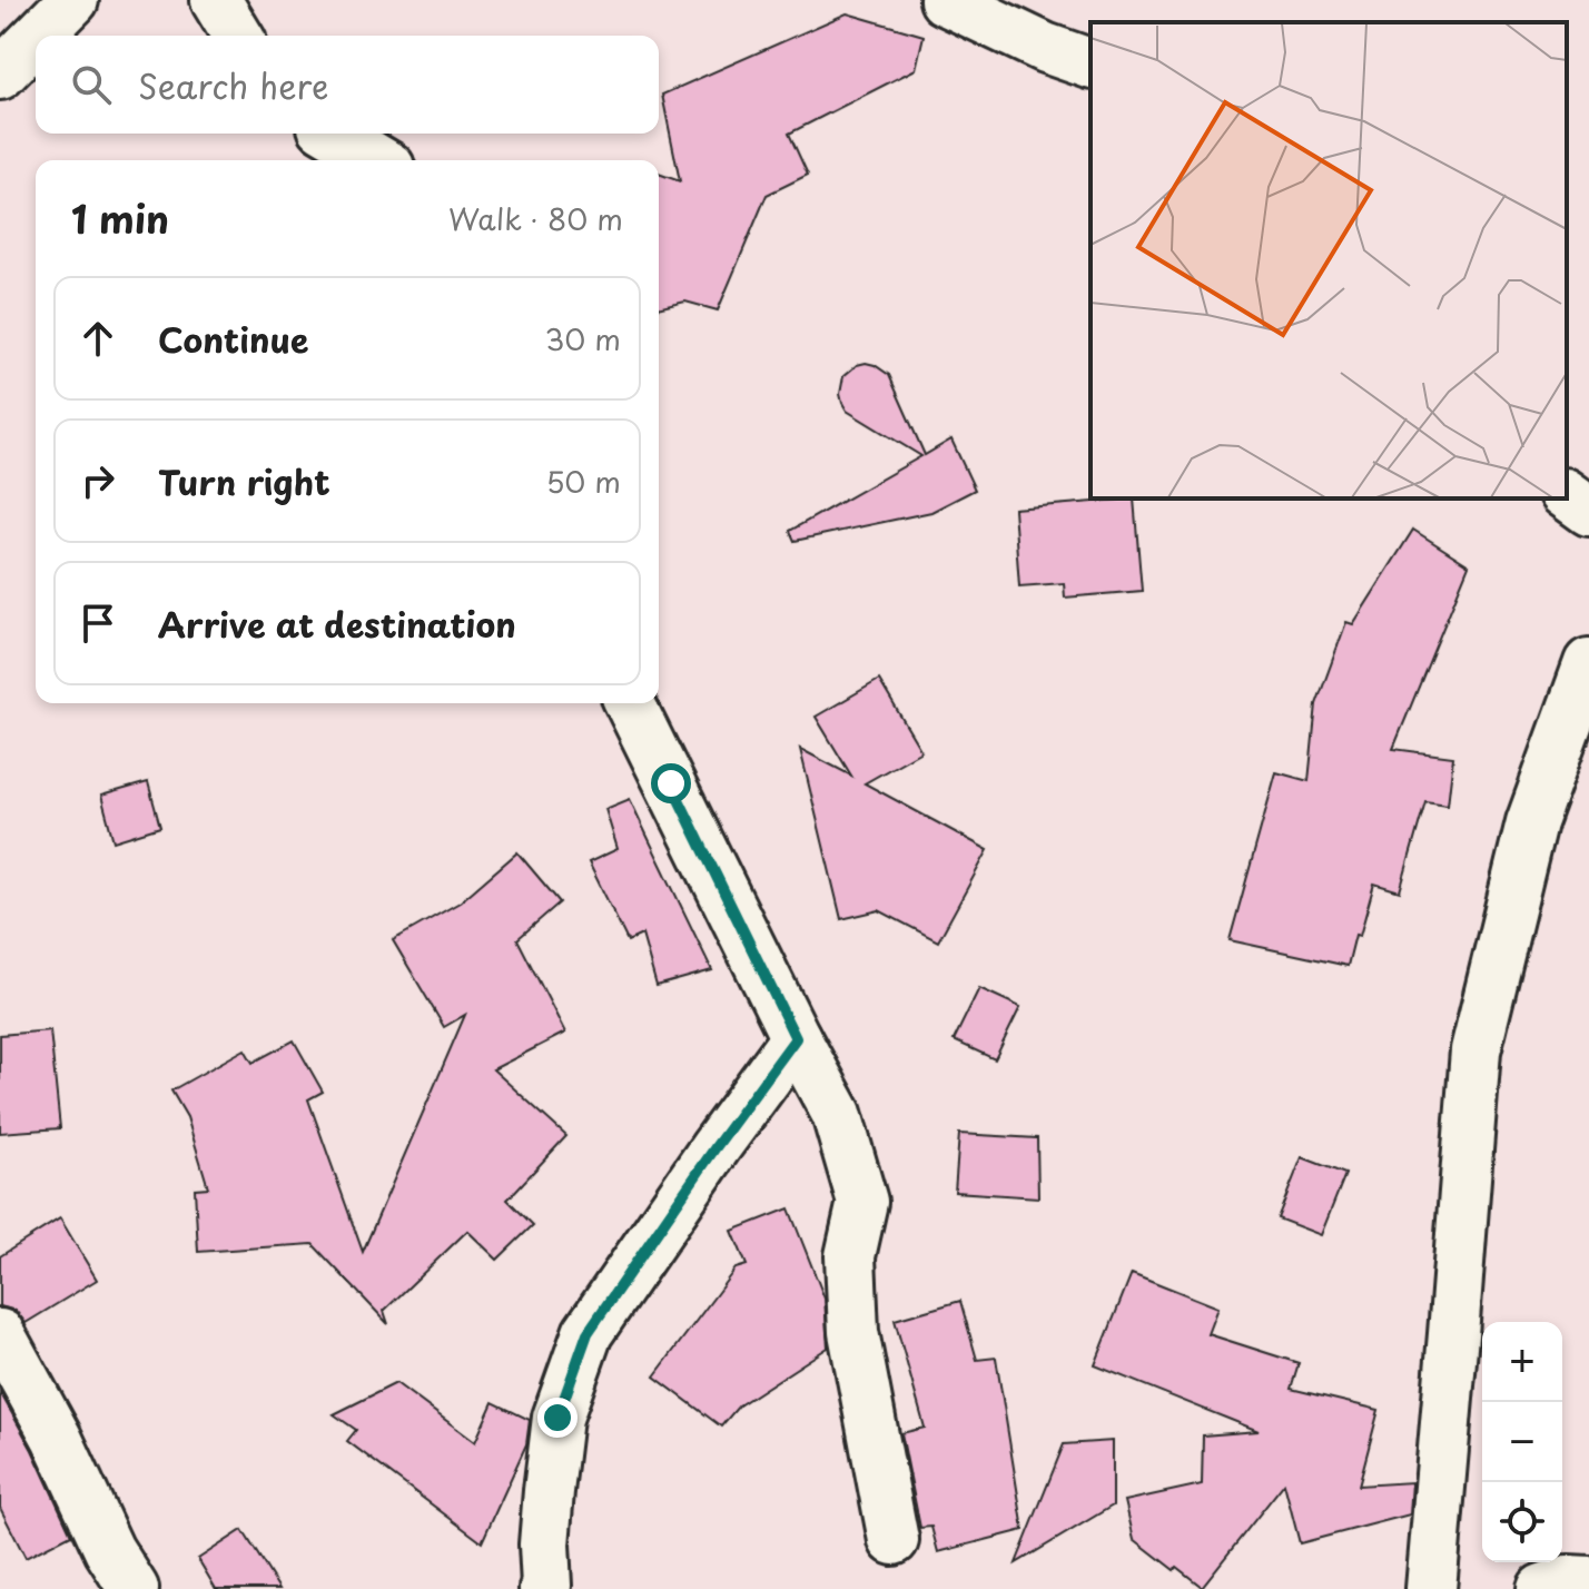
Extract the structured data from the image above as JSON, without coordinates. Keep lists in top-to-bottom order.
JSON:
{
  "page": {
    "search": "Search here",
    "heading": ["1 min", "Walk · 80 m"],
    "list": [
      ["Continue", "30 m"],
      ["Turn right", "50 m"],
      "Arrive at destination"
    ],
    "map_buttons": ["+", "−"]
  }
}
